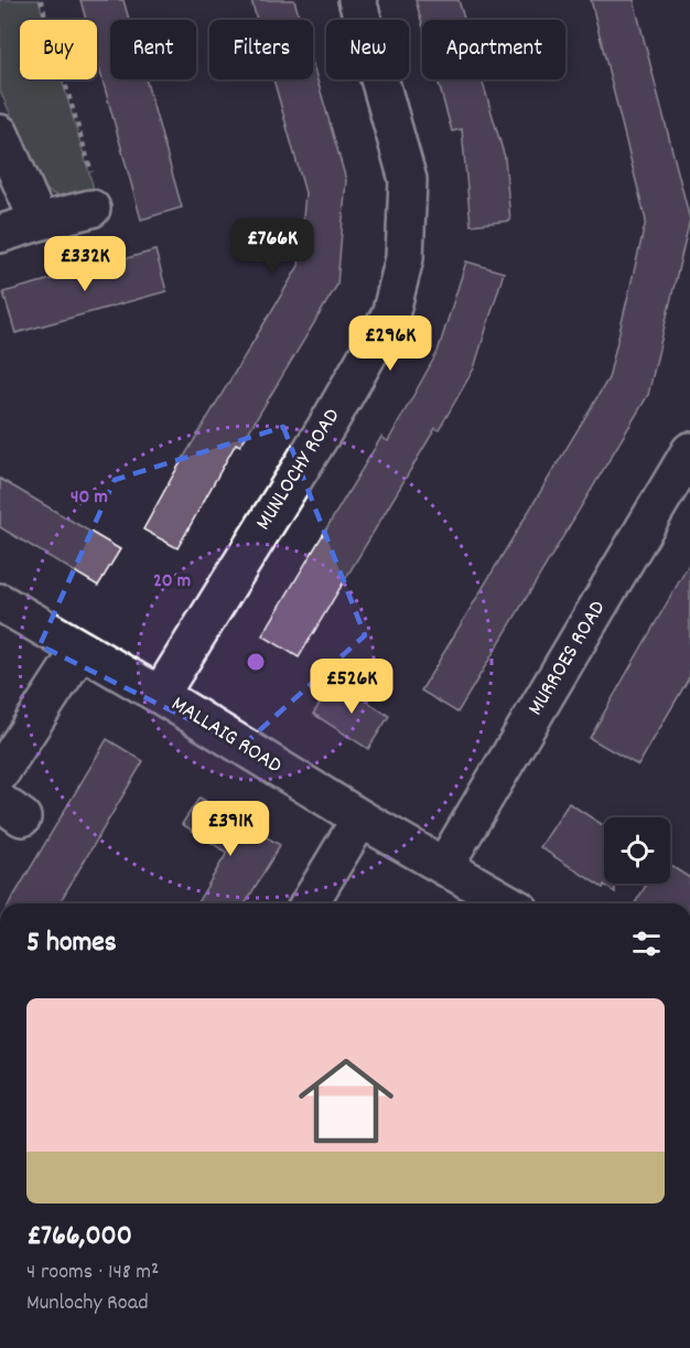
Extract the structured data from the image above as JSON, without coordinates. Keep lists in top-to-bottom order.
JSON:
{
  "streets": {
    "street": ["MUNLOCHY ROAD", "MURROES ROAD", "MALLAIG ROAD"]
  },
  "crossings": [
    ["MUNLOCHY ROAD", "MALLAIG ROAD"],
    ["MURROES ROAD", "MALLAIG ROAD"]
  ],
  "page": {
    "chip": [
      "Buy",
      "Rent",
      "Filters",
      "New",
      "Apartment"
    ],
    "price": [
      "£766K",
      "£332K",
      "£296K",
      "£526K",
      "£391K"
    ],
    "heading": "5 homes",
    "list": [
      {
        "name": "£766,000",
        "note": "4 rooms · 148 m² · Munlochy Road"
      }
    ]
  },
  "rings": ["40 m", "20 m"]
}
